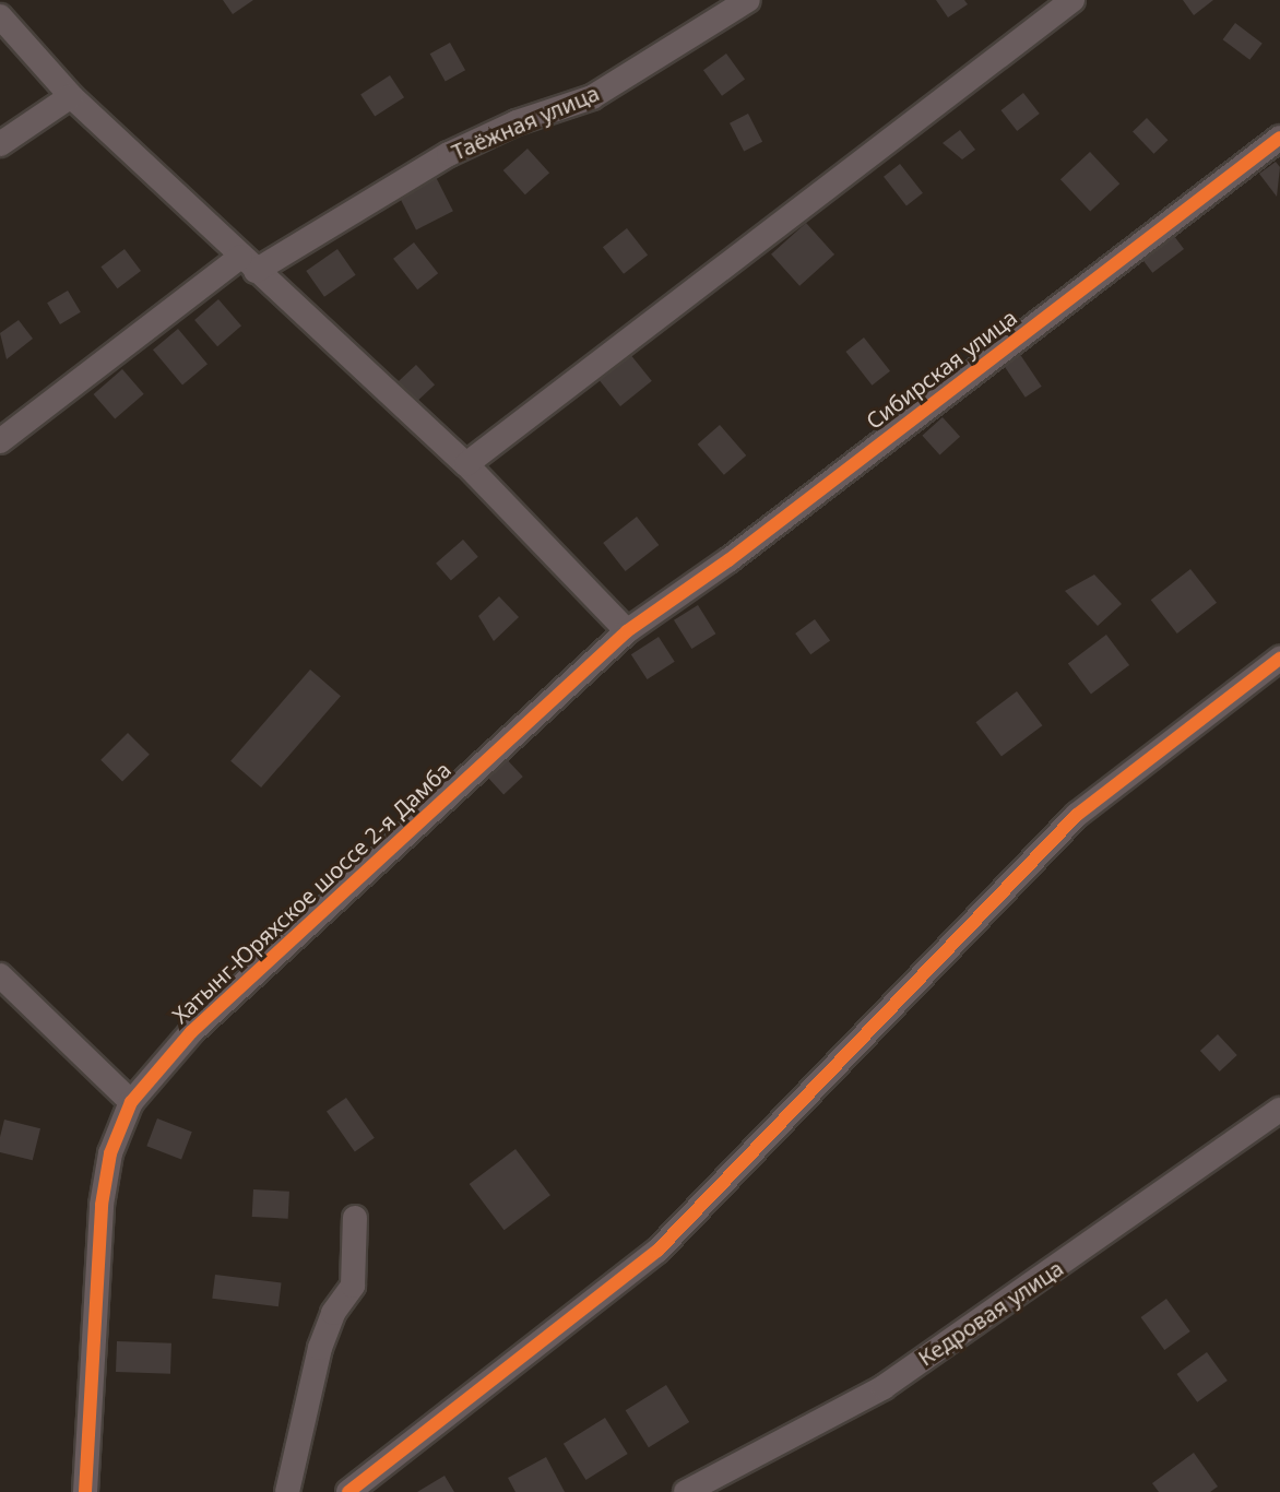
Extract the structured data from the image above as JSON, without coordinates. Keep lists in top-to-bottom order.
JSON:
{
  "streets": {
    "street": [
      "Таёжная улица",
      "Сибирская улица",
      "Хатынг-Юряхское шоссе 2-я Дамба",
      "Кедровая улица"
    ]
  },
  "crossings": [
    ["Сибирская улица", "Хатынг-Юряхское шоссе 2-я Дамба"]
  ]
}
